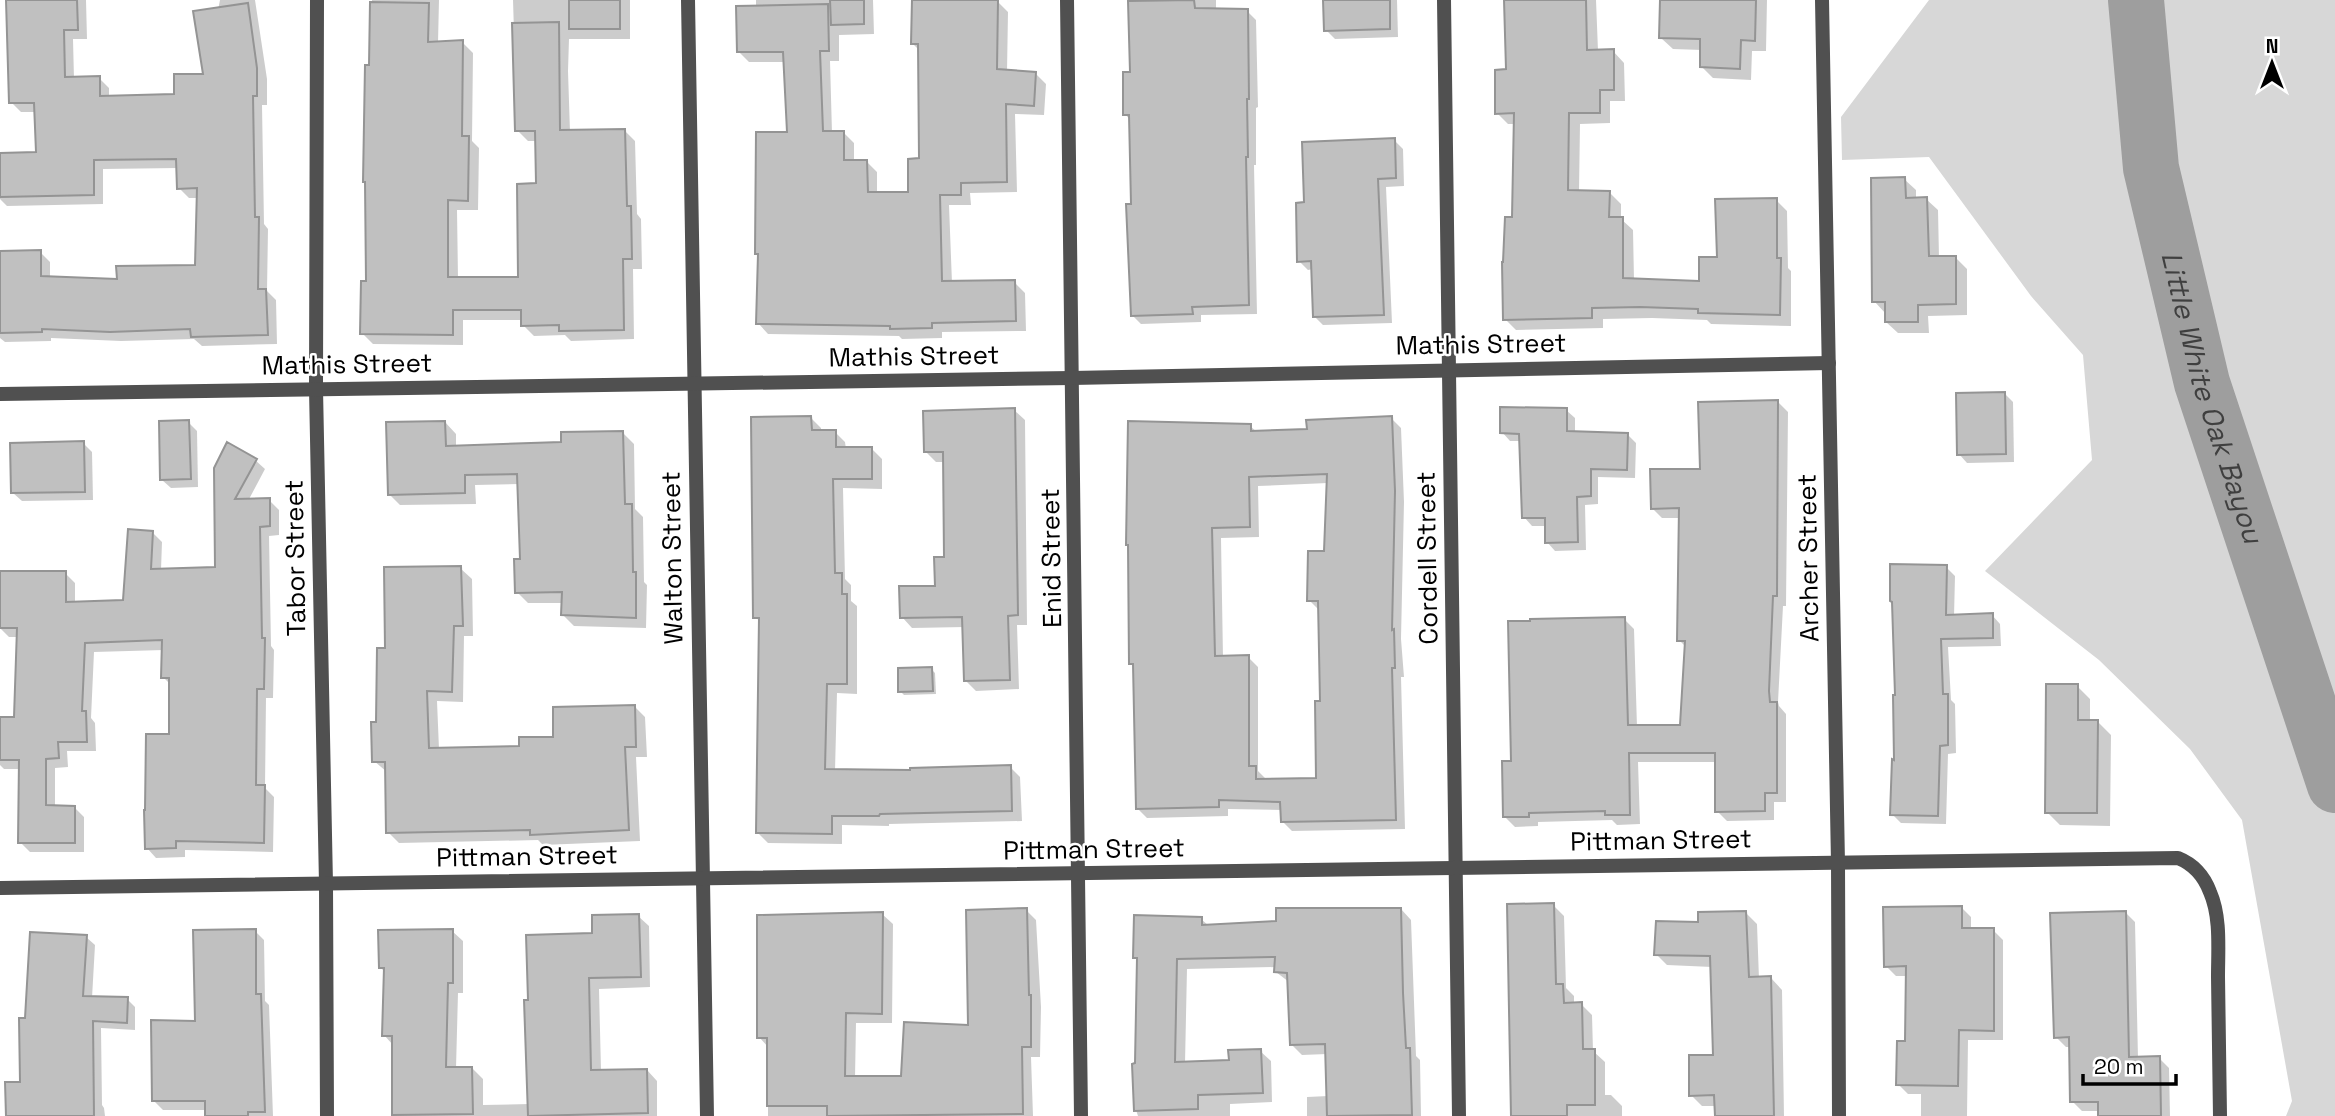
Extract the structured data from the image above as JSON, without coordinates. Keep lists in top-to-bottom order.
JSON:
{
  "streets": {
    "street": [
      "Mathis Street",
      "Tabor Street",
      "Walton Street",
      "Enid Street",
      "Cordell Street",
      "Archer Street",
      "Pittman Street"
    ]
  },
  "crossings": [
    ["Mathis Street", "Tabor Street"],
    ["Mathis Street", "Walton Street"],
    ["Mathis Street", "Enid Street"],
    ["Mathis Street", "Cordell Street"],
    ["Mathis Street", "Archer Street"],
    ["Tabor Street", "Pittman Street"],
    ["Walton Street", "Pittman Street"],
    ["Enid Street", "Pittman Street"],
    ["Cordell Street", "Pittman Street"],
    ["Archer Street", "Pittman Street"]
  ],
  "water": ["Little White Oak Bayou"],
  "scale_bar": "20 m",
  "north": "top"
}
